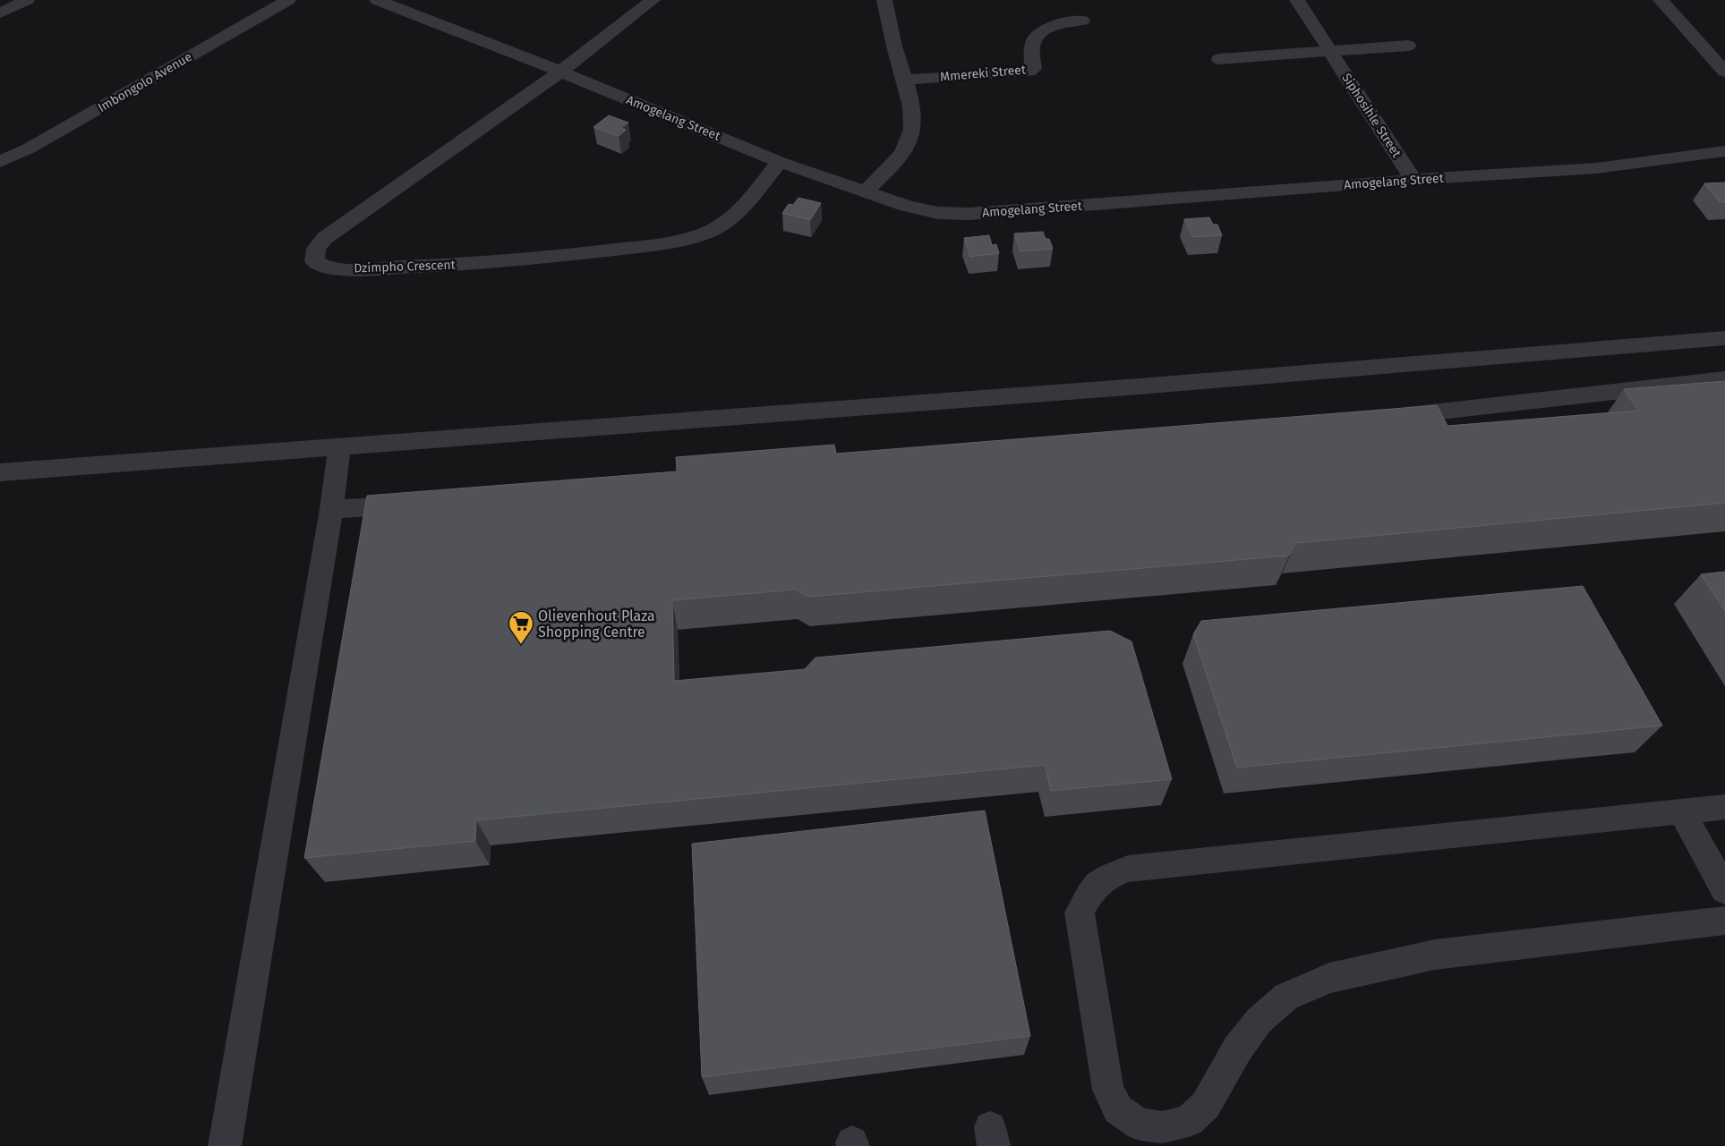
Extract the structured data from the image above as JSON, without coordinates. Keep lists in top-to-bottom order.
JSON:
{
  "streets": {
    "street": [
      "Mmereki Street",
      "Imbongolo Avenue",
      "Siphosihle Street",
      "Amogelang Street",
      "Dzimpho Crescent"
    ]
  },
  "crossings": [
    ["Siphosihle Street", "Amogelang Street"],
    ["Amogelang Street", "Dzimpho Crescent"]
  ],
  "places": {
    "supermarket": ["Olievenhout Plaza Shopping Centre"]
  }
}
